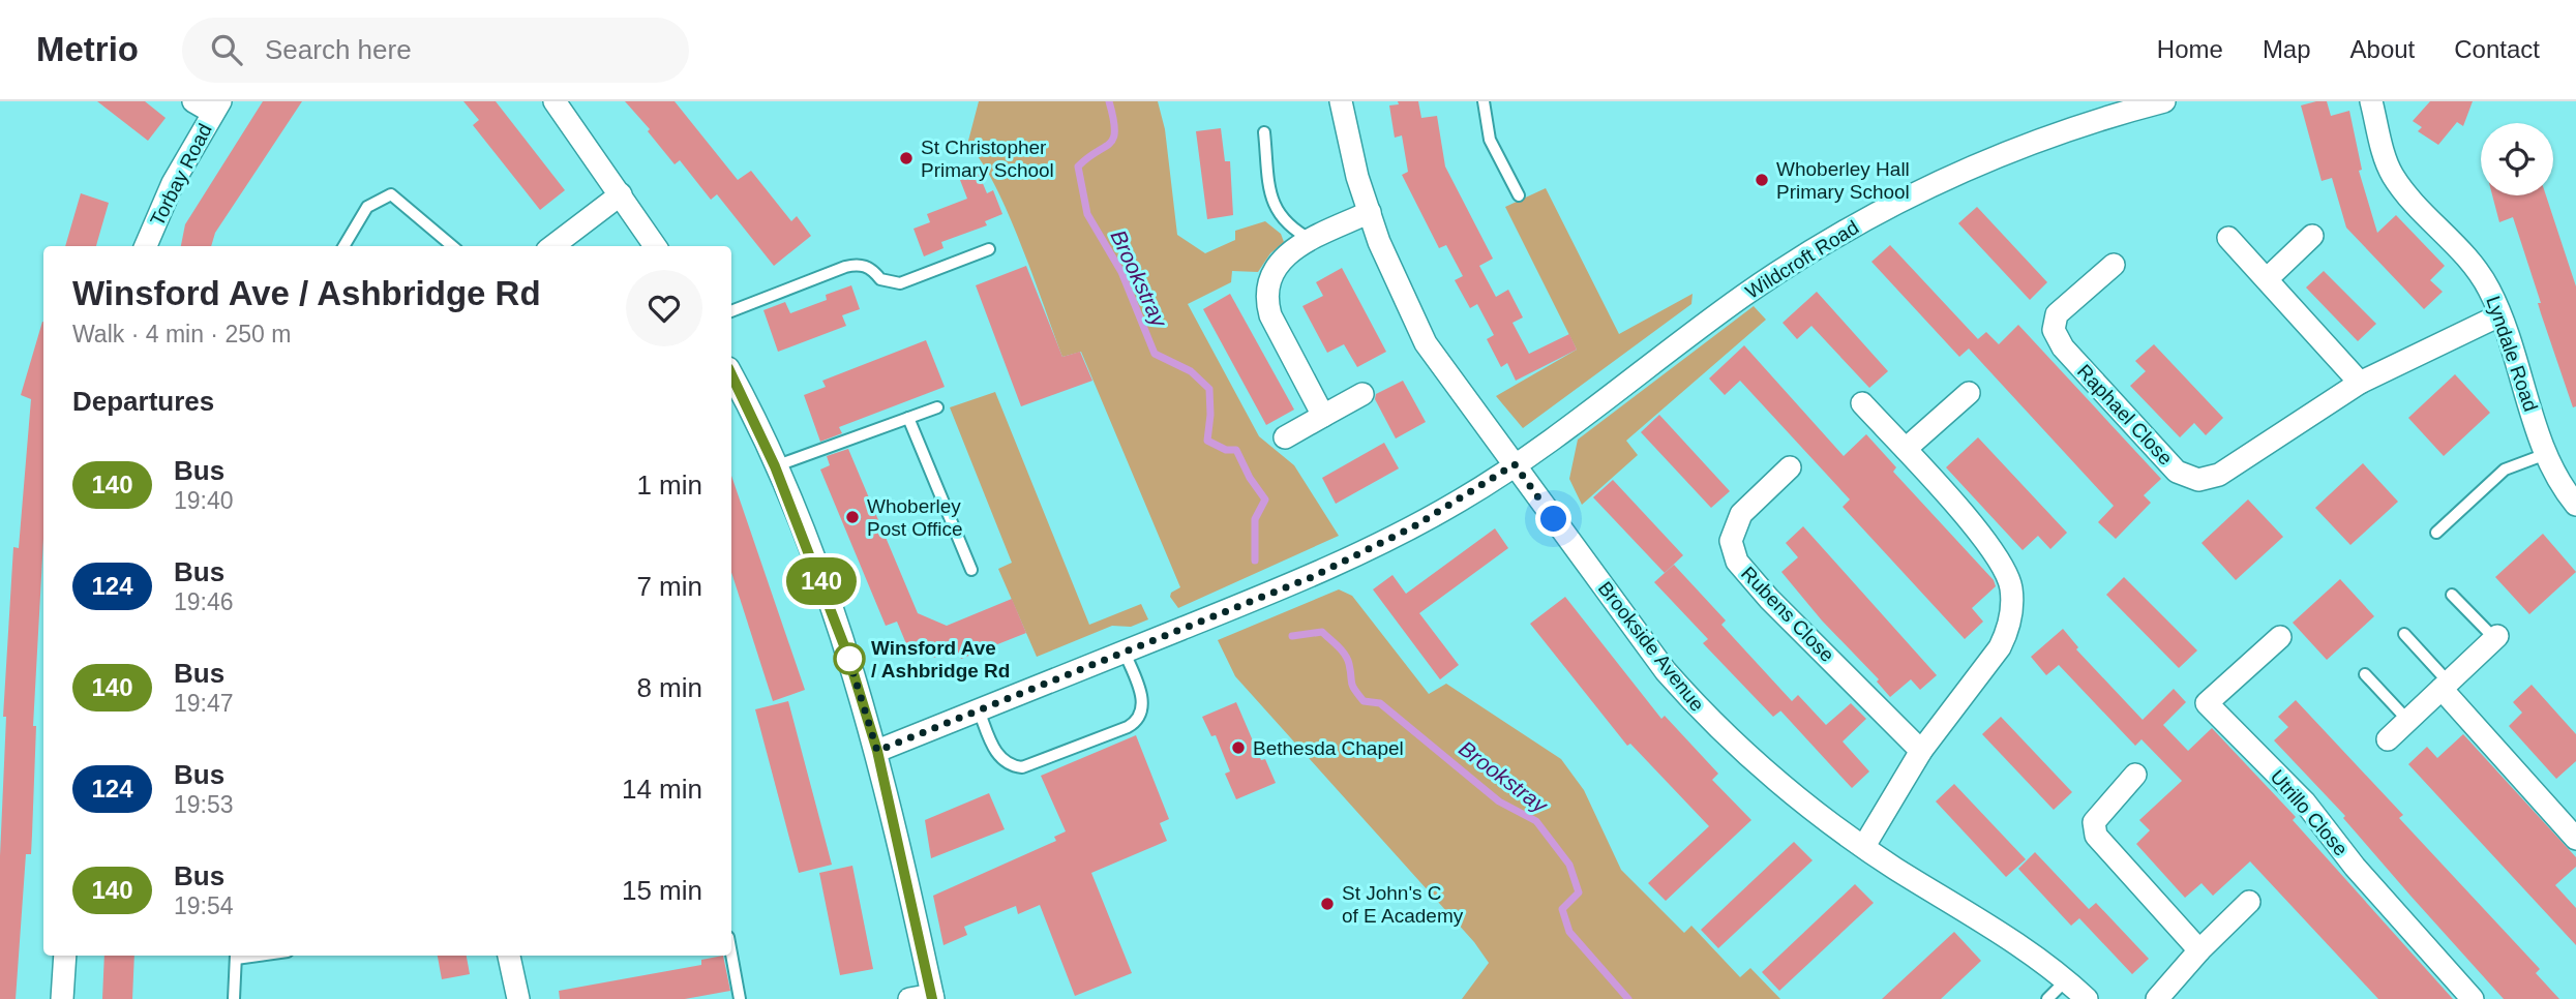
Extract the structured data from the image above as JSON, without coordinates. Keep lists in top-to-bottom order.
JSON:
{
  "streets": {
    "street": [
      "Torbay Road",
      "Wildcroft Road",
      "Lyndale Road",
      "Raphael Close",
      "Rubens Close",
      "Brookside Avenue",
      "Utrillo Close"
    ]
  },
  "crossings": [
    ["Wildcroft Road", "Brookside Avenue"],
    ["Lyndale Road", "Raphael Close"]
  ],
  "water": ["Brookstray"],
  "places": [
    "St Christopher Primary School",
    "Whoberley Hall Primary School",
    "Whoberley Post Office",
    "Winsford Ave / Ashbridge Rd",
    "Bethesda Chapel",
    "St John's C of E Academy"
  ],
  "lines": ["bus line 140"],
  "page": {
    "header": "Metrio",
    "search": "Search here",
    "nav": [
      "Home",
      "Map",
      "About",
      "Contact"
    ],
    "on_map": "140",
    "heading": [
      ["Winsford Ave / Ashbridge Rd", "Walk · 4 min · 250 m"],
      "Departures"
    ],
    "list": [
      {
        "mark": "140",
        "name": "Bus",
        "note": "19:40",
        "value": "1 min"
      },
      {
        "mark": "124",
        "name": "Bus",
        "note": "19:46",
        "value": "7 min"
      },
      {
        "mark": "140",
        "name": "Bus",
        "note": "19:47",
        "value": "8 min"
      },
      {
        "mark": "124",
        "name": "Bus",
        "note": "19:53",
        "value": "14 min"
      },
      {
        "mark": "140",
        "name": "Bus",
        "note": "19:54",
        "value": "15 min"
      }
    ]
  }
}
